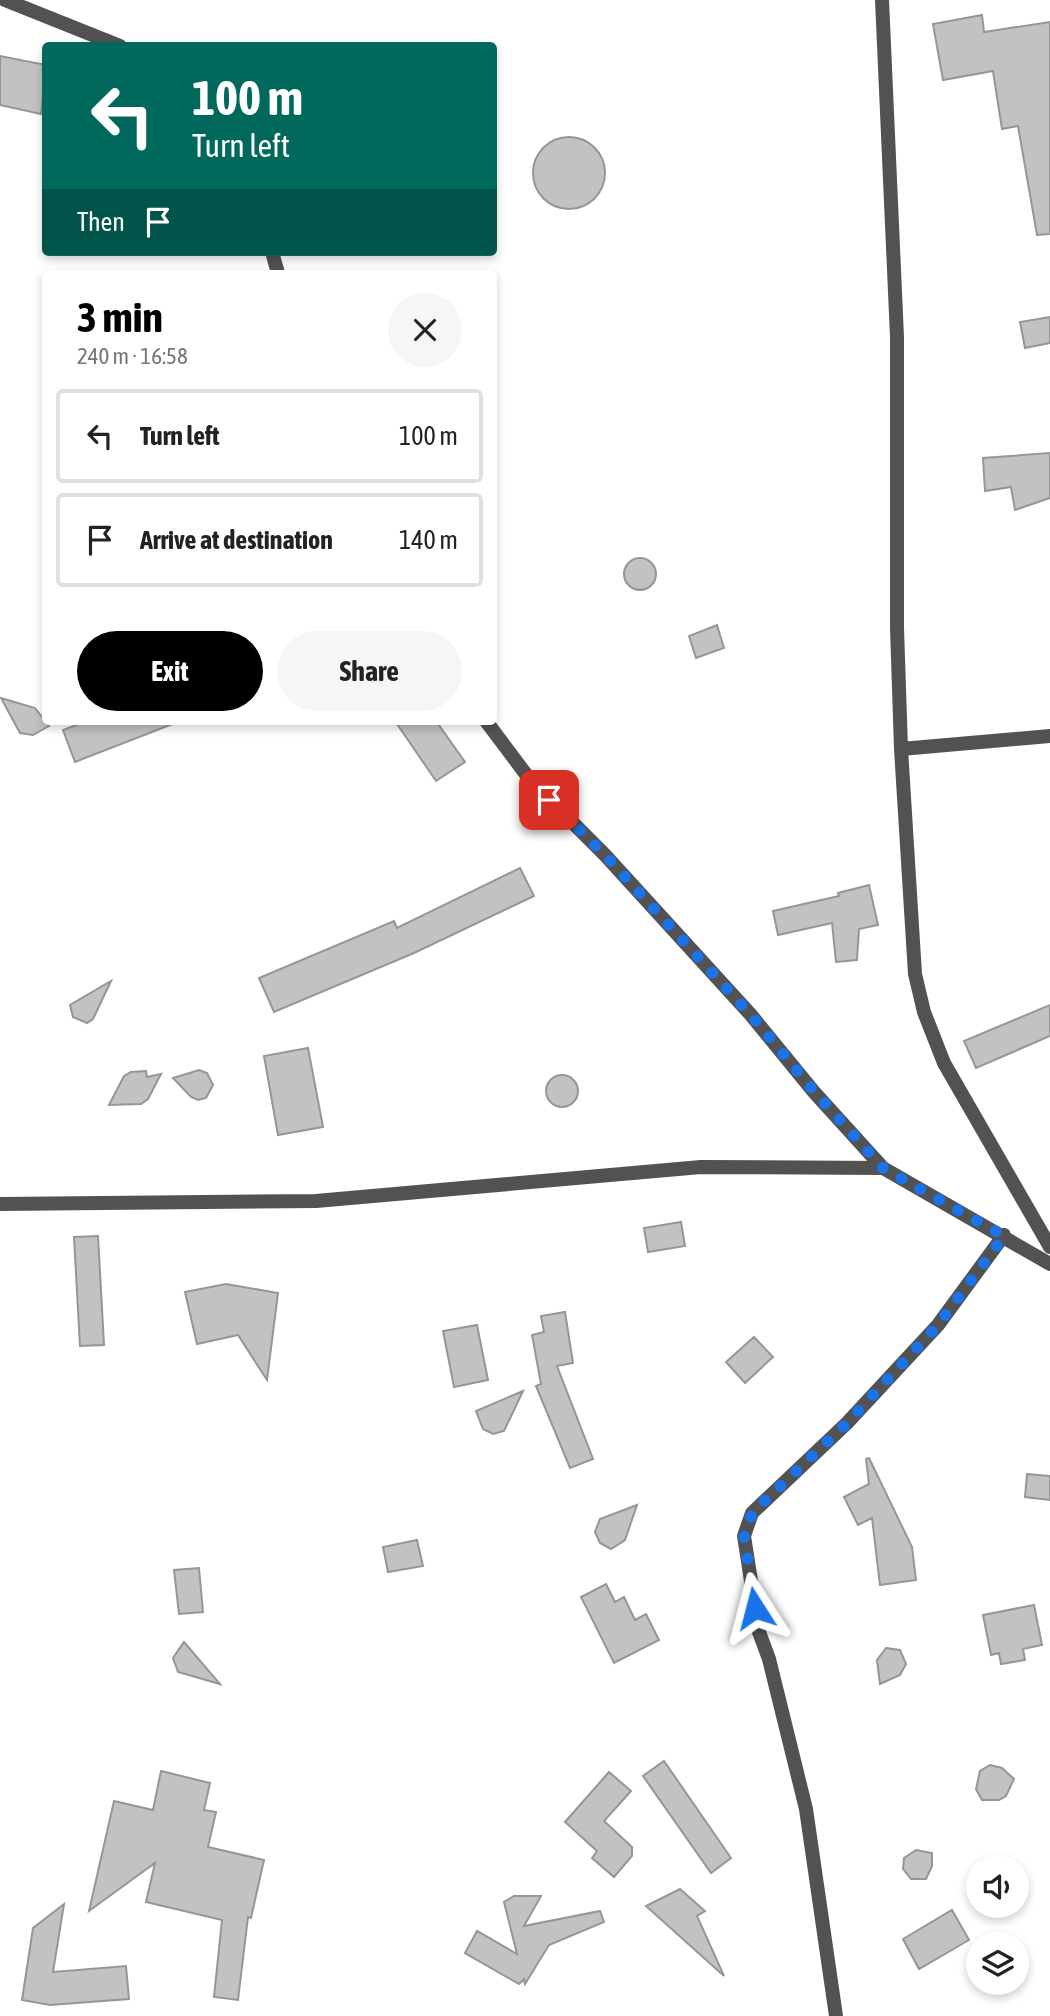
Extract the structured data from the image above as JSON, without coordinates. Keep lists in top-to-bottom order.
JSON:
{
  "page": {
    "turn": ["100 m", "Turn left"],
    "then": "Then",
    "heading": ["3 min", "240 m · 16:58"],
    "list": [
      {
        "name": "Turn left",
        "value": "100 m"
      },
      {
        "name": "Arrive at destination",
        "value": "140 m"
      }
    ],
    "buttons": ["Exit", "Share"]
  }
}
